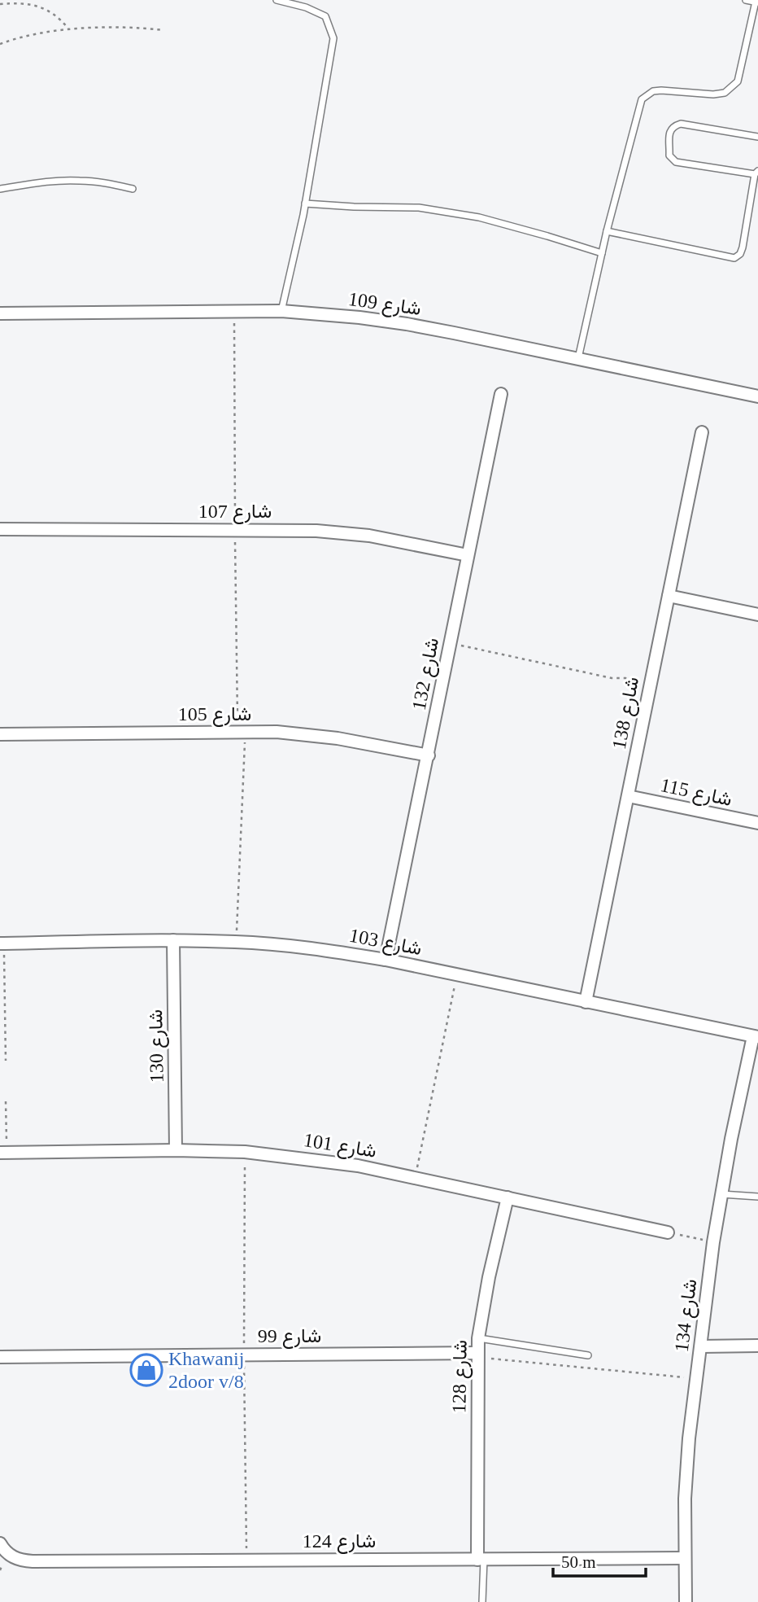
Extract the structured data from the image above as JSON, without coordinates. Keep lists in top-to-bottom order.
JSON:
{
  "streets": {
    "street": [
      "شارع 109",
      "شارع 107",
      "شارع 132",
      "شارع 138",
      "شارع 105",
      "شارع 115",
      "شارع 103",
      "شارع 130",
      "شارع 101",
      "شارع 134",
      "شارع 99",
      "شارع 128",
      "شارع 124"
    ]
  },
  "crossings": [
    ["شارع 107", "شارع 132"],
    ["شارع 132", "شارع 105"],
    ["شارع 132", "شارع 103"],
    ["شارع 138", "شارع 115"],
    ["شارع 138", "شارع 103"],
    ["شارع 103", "شارع 130"],
    ["شارع 103", "شارع 134"],
    ["شارع 130", "شارع 101"],
    ["شارع 101", "شارع 128"],
    ["شارع 134", "شارع 124"],
    ["شارع 99", "شارع 128"],
    ["شارع 128", "شارع 124"]
  ],
  "places": {
    "shop": ["Khawanij 2door v/8"]
  },
  "scale_bar": "50 m"
}
